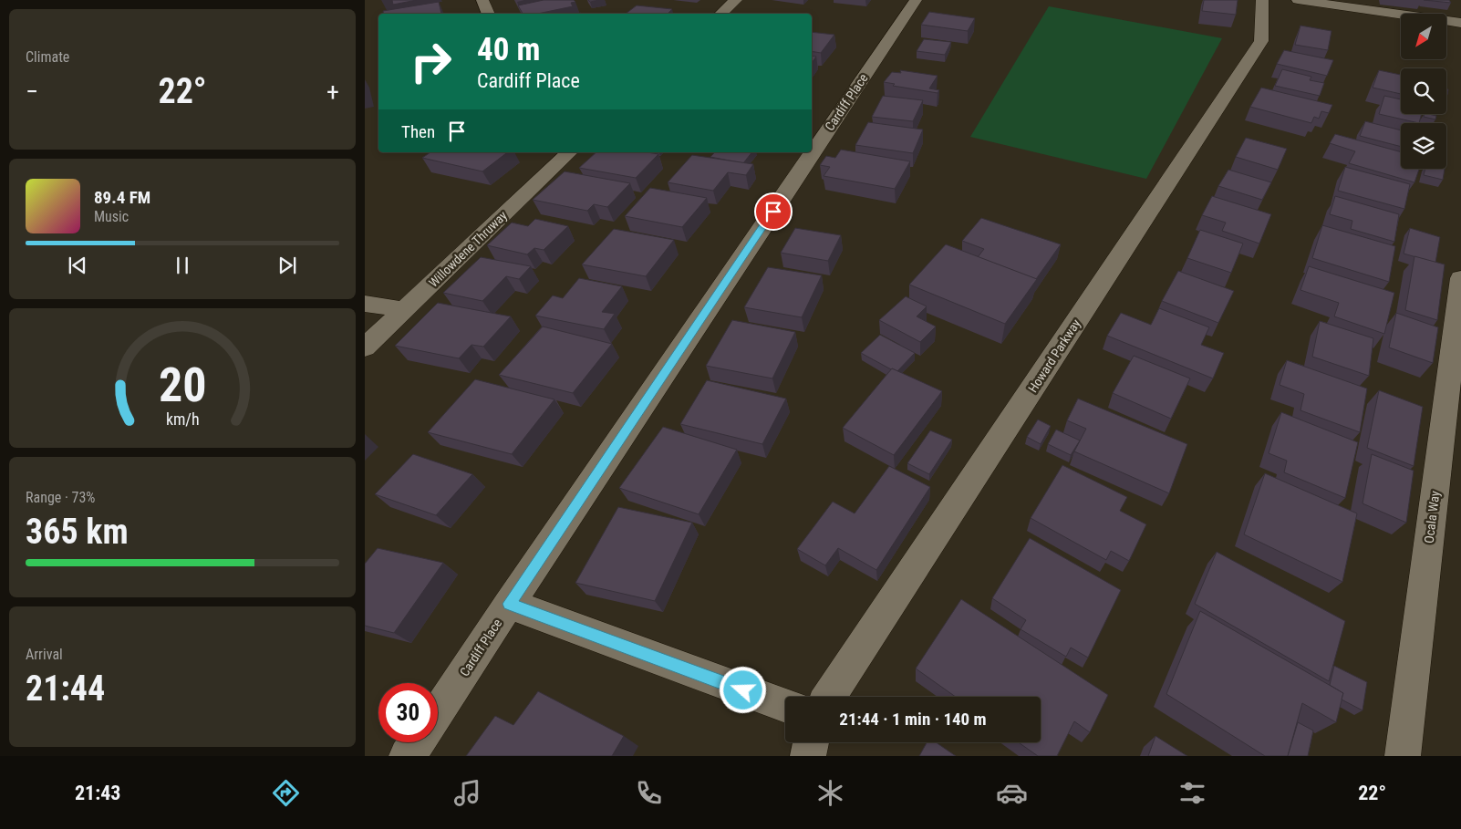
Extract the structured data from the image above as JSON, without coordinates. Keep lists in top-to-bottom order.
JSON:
{
  "streets": {
    "street": [
      "Cardiff Place",
      "Willowdene Thruway",
      "Howard Parkway",
      "Ocala Way"
    ]
  },
  "north": "bottom left",
  "page": {
    "tile": [
      "Climate",
      ["Range · 73%", "365 km"],
      ["Arrival", "21:44"]
    ],
    "turn": ["40 m", "Cardiff Place"],
    "heat": ["−", "22°", "+"],
    "then": "Then",
    "song": ["89.4 FM", "Music"],
    "limit": "30",
    "trip": "21:44 · 1 min · 140 m",
    "tabs": ["21:43", "22°"],
    "gauge": ["20", "km/h"]
  }
}
